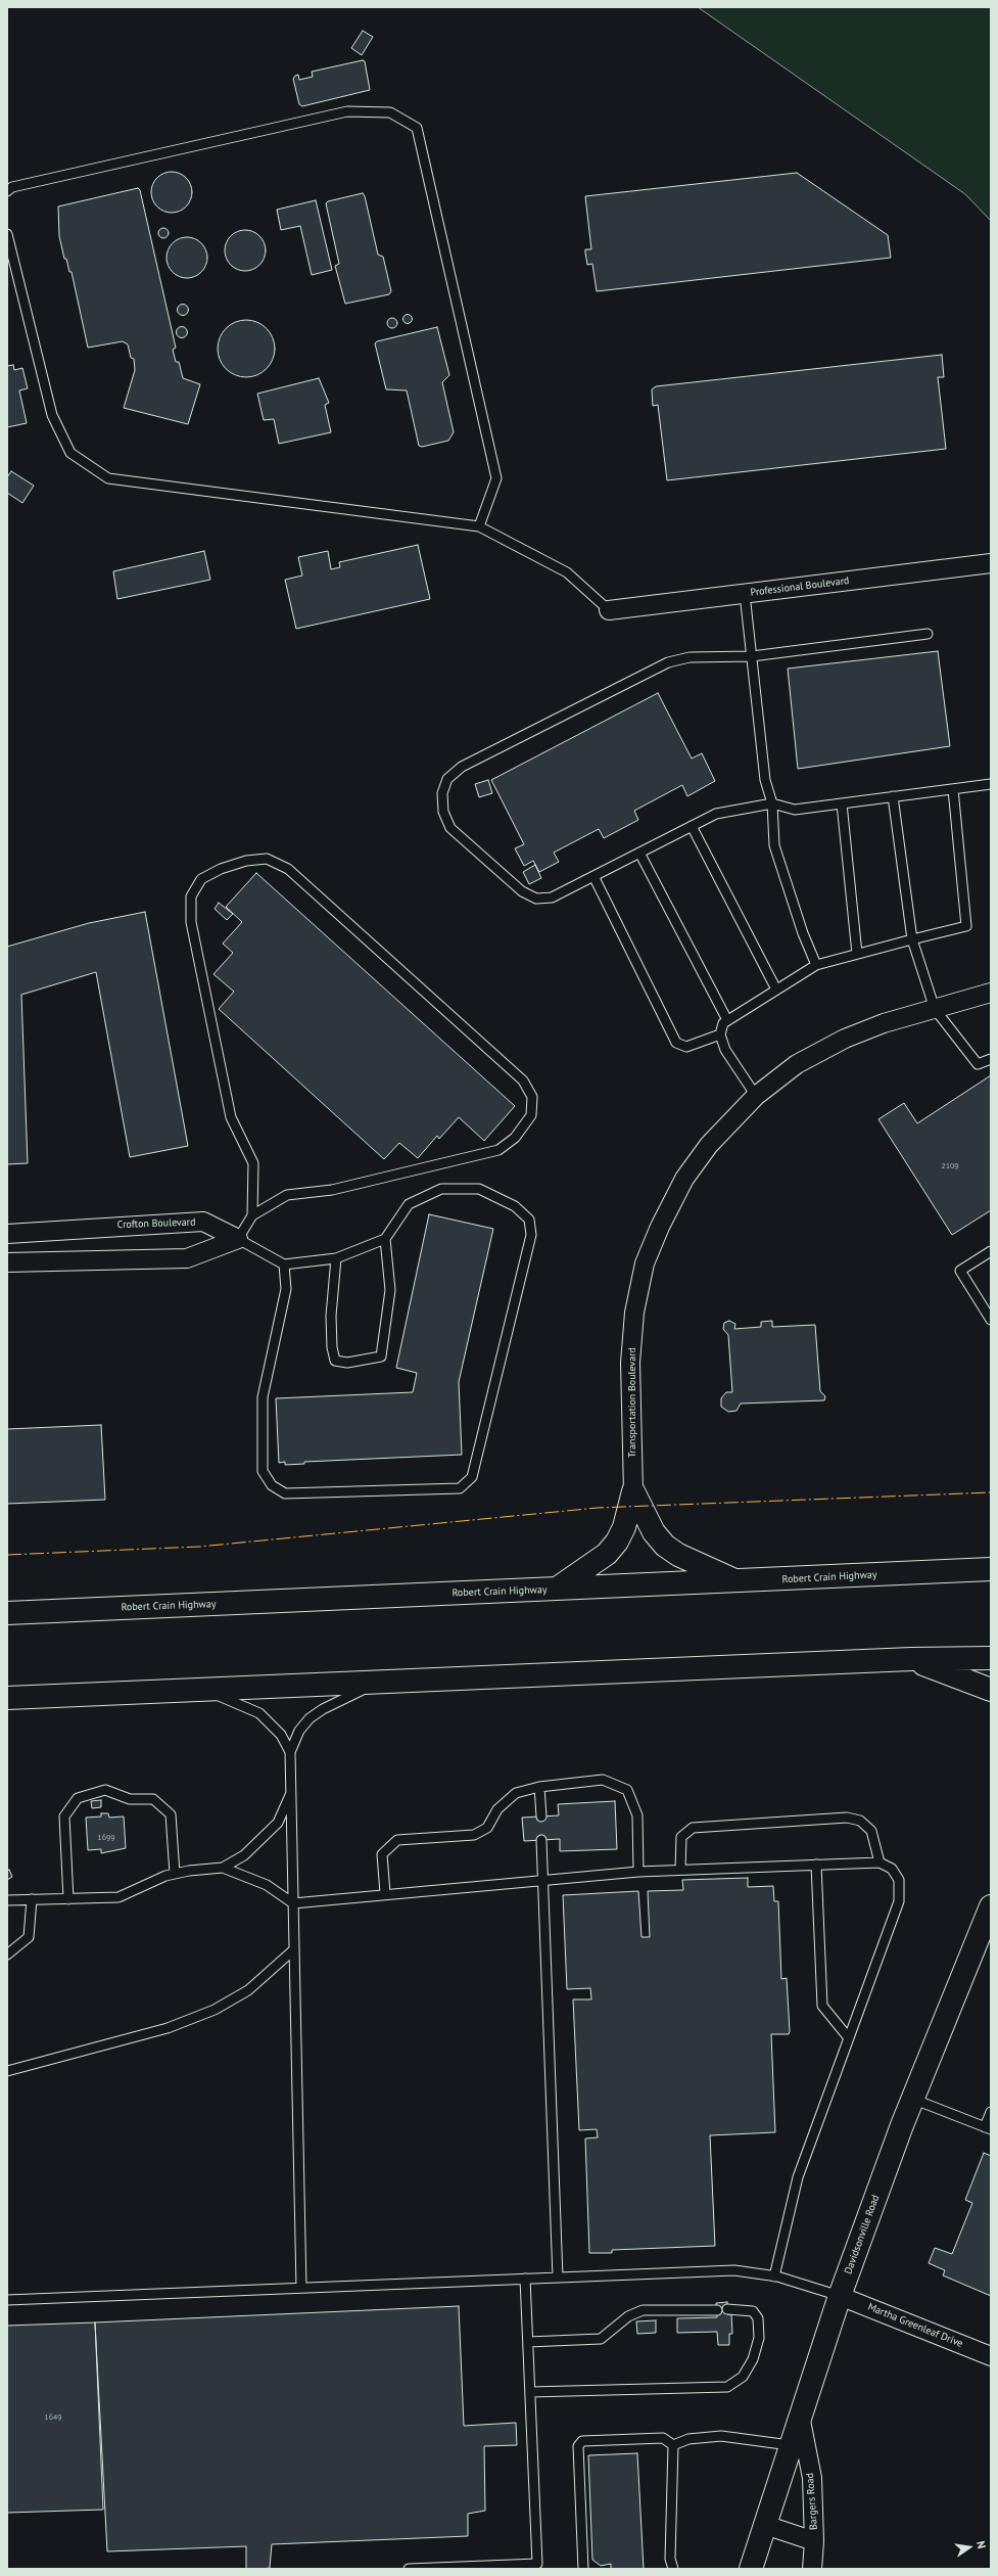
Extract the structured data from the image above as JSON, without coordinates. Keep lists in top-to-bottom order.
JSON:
{
  "streets": {
    "main road": ["Robert Crain Highway", "Davidsonville Road"],
    "street": [
      "Professional Boulevard",
      "Crofton Boulevard",
      "Transportation Boulevard",
      "Martha Greenleaf Drive",
      "Bargers Road"
    ]
  },
  "crossings": [
    ["Davidsonville Road", "Martha Greenleaf Drive"],
    ["Davidsonville Road", "Bargers Road"]
  ],
  "house_numbers": ["2109", "1699", "1649"],
  "north": "right"
}
